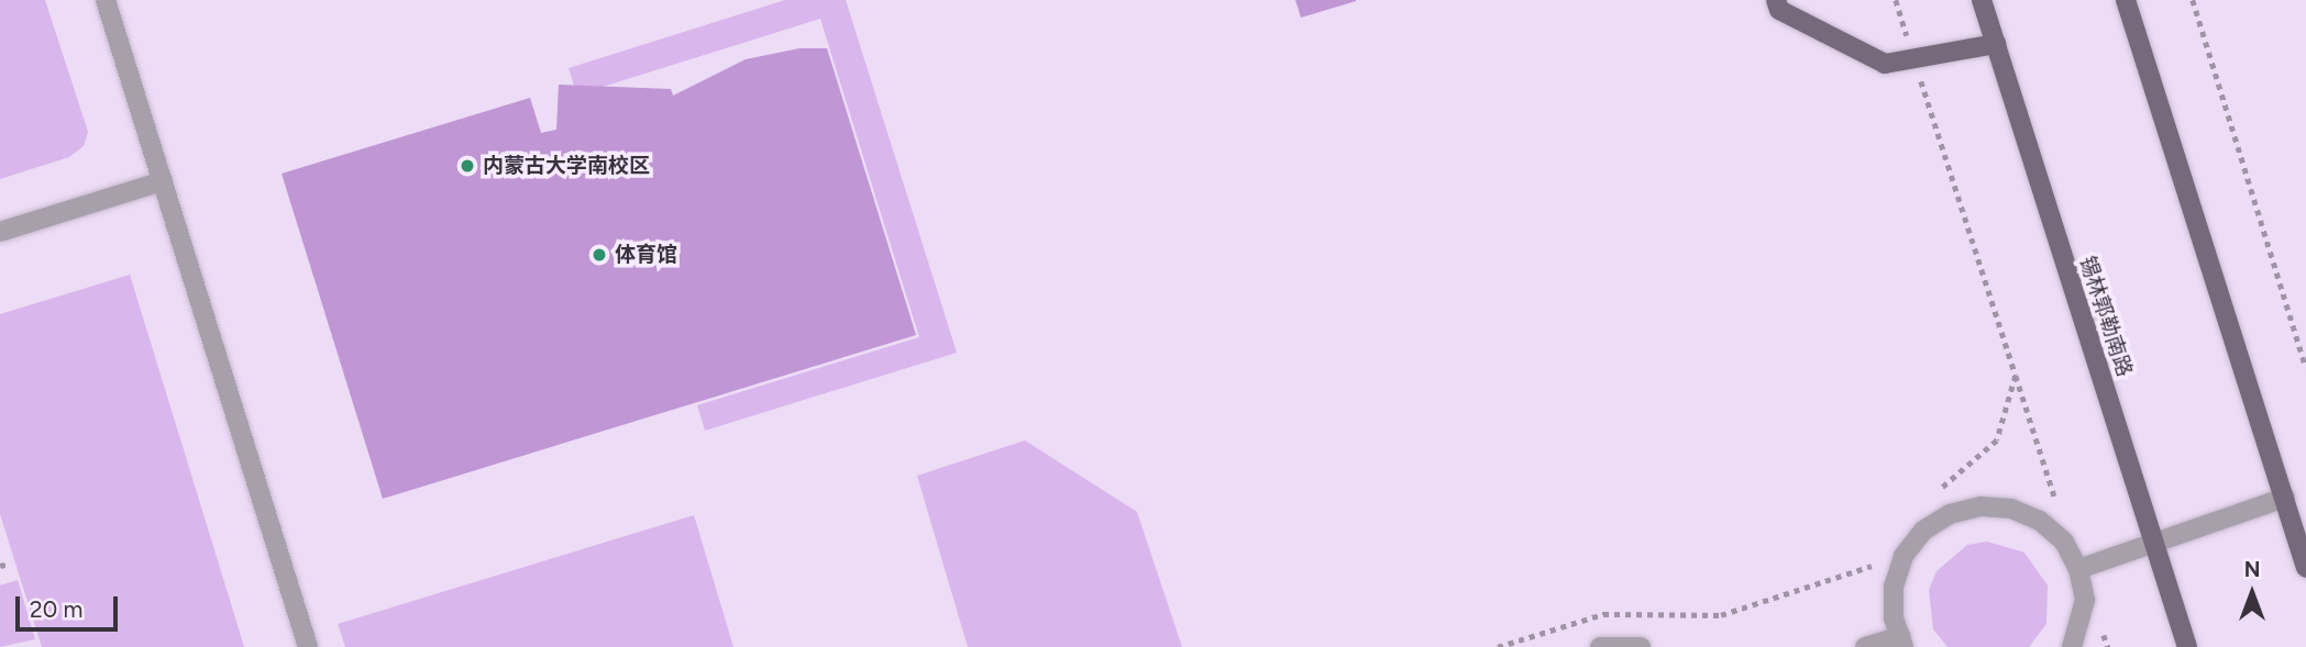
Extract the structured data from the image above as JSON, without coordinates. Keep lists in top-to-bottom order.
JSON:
{
  "streets": {
    "main road": ["锡林郭勒南路"]
  },
  "places": ["内蒙古大学南校区", "体育馆"],
  "scale_bar": "20 m",
  "north": "top"
}
